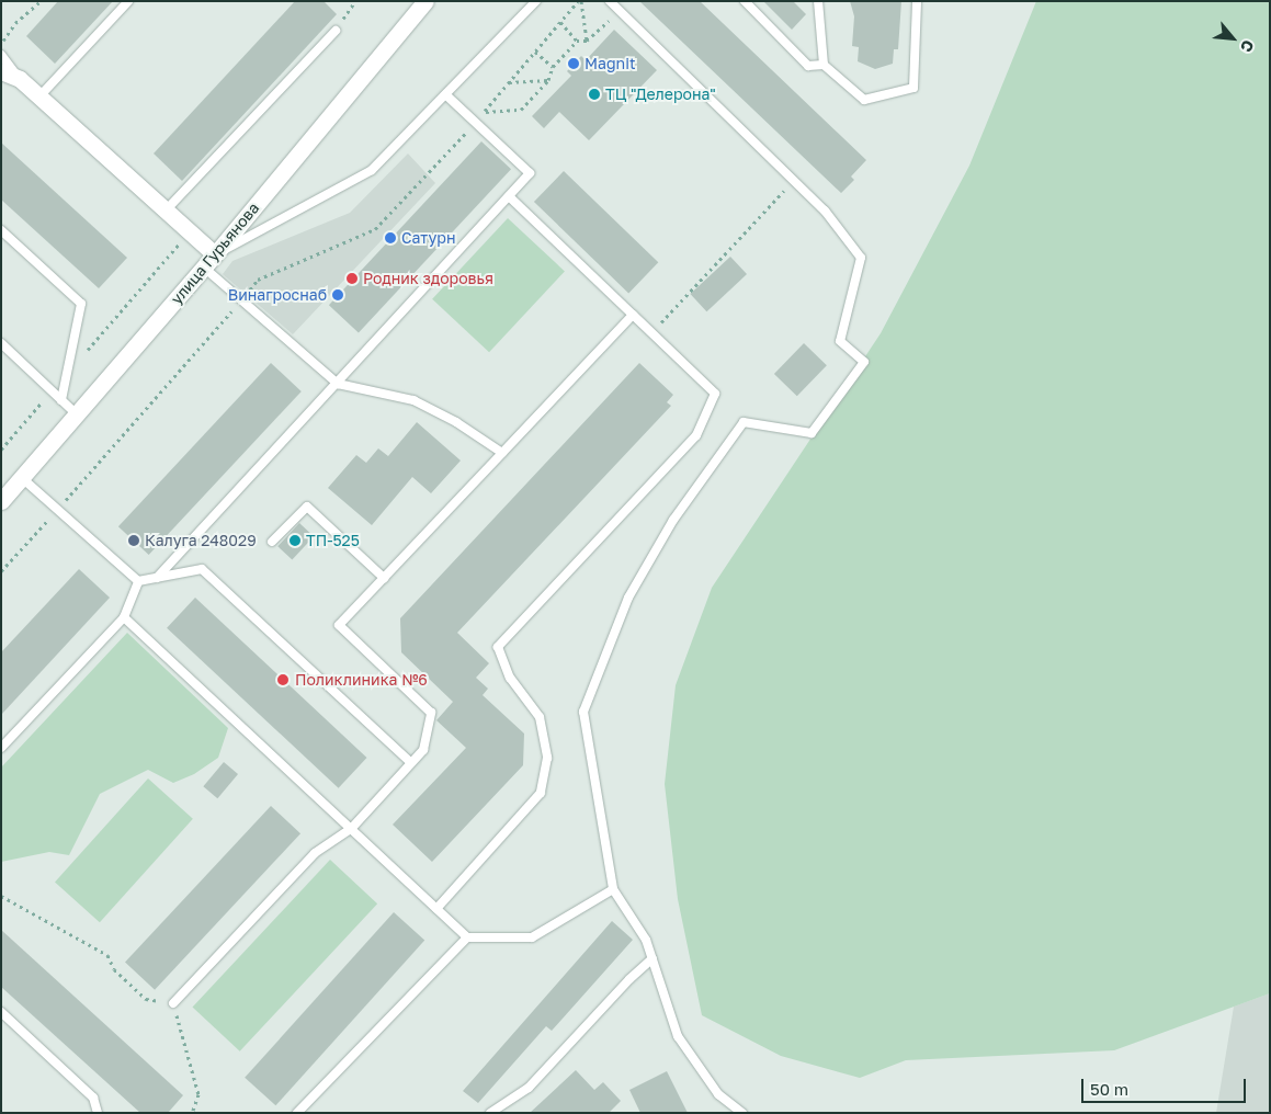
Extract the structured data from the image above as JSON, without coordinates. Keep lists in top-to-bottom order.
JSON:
{
  "streets": {
    "street": ["улица Гурьянова"]
  },
  "places": [
    "Magnit",
    "ТЦ \"Делерона\"",
    "Сатурн",
    "Родник здоровья",
    "Винагроснаб",
    "Калуга 248029",
    "ТП-525",
    "Поликлиника №6"
  ],
  "scale_bar": "50 m",
  "north": "bottom right"
}
